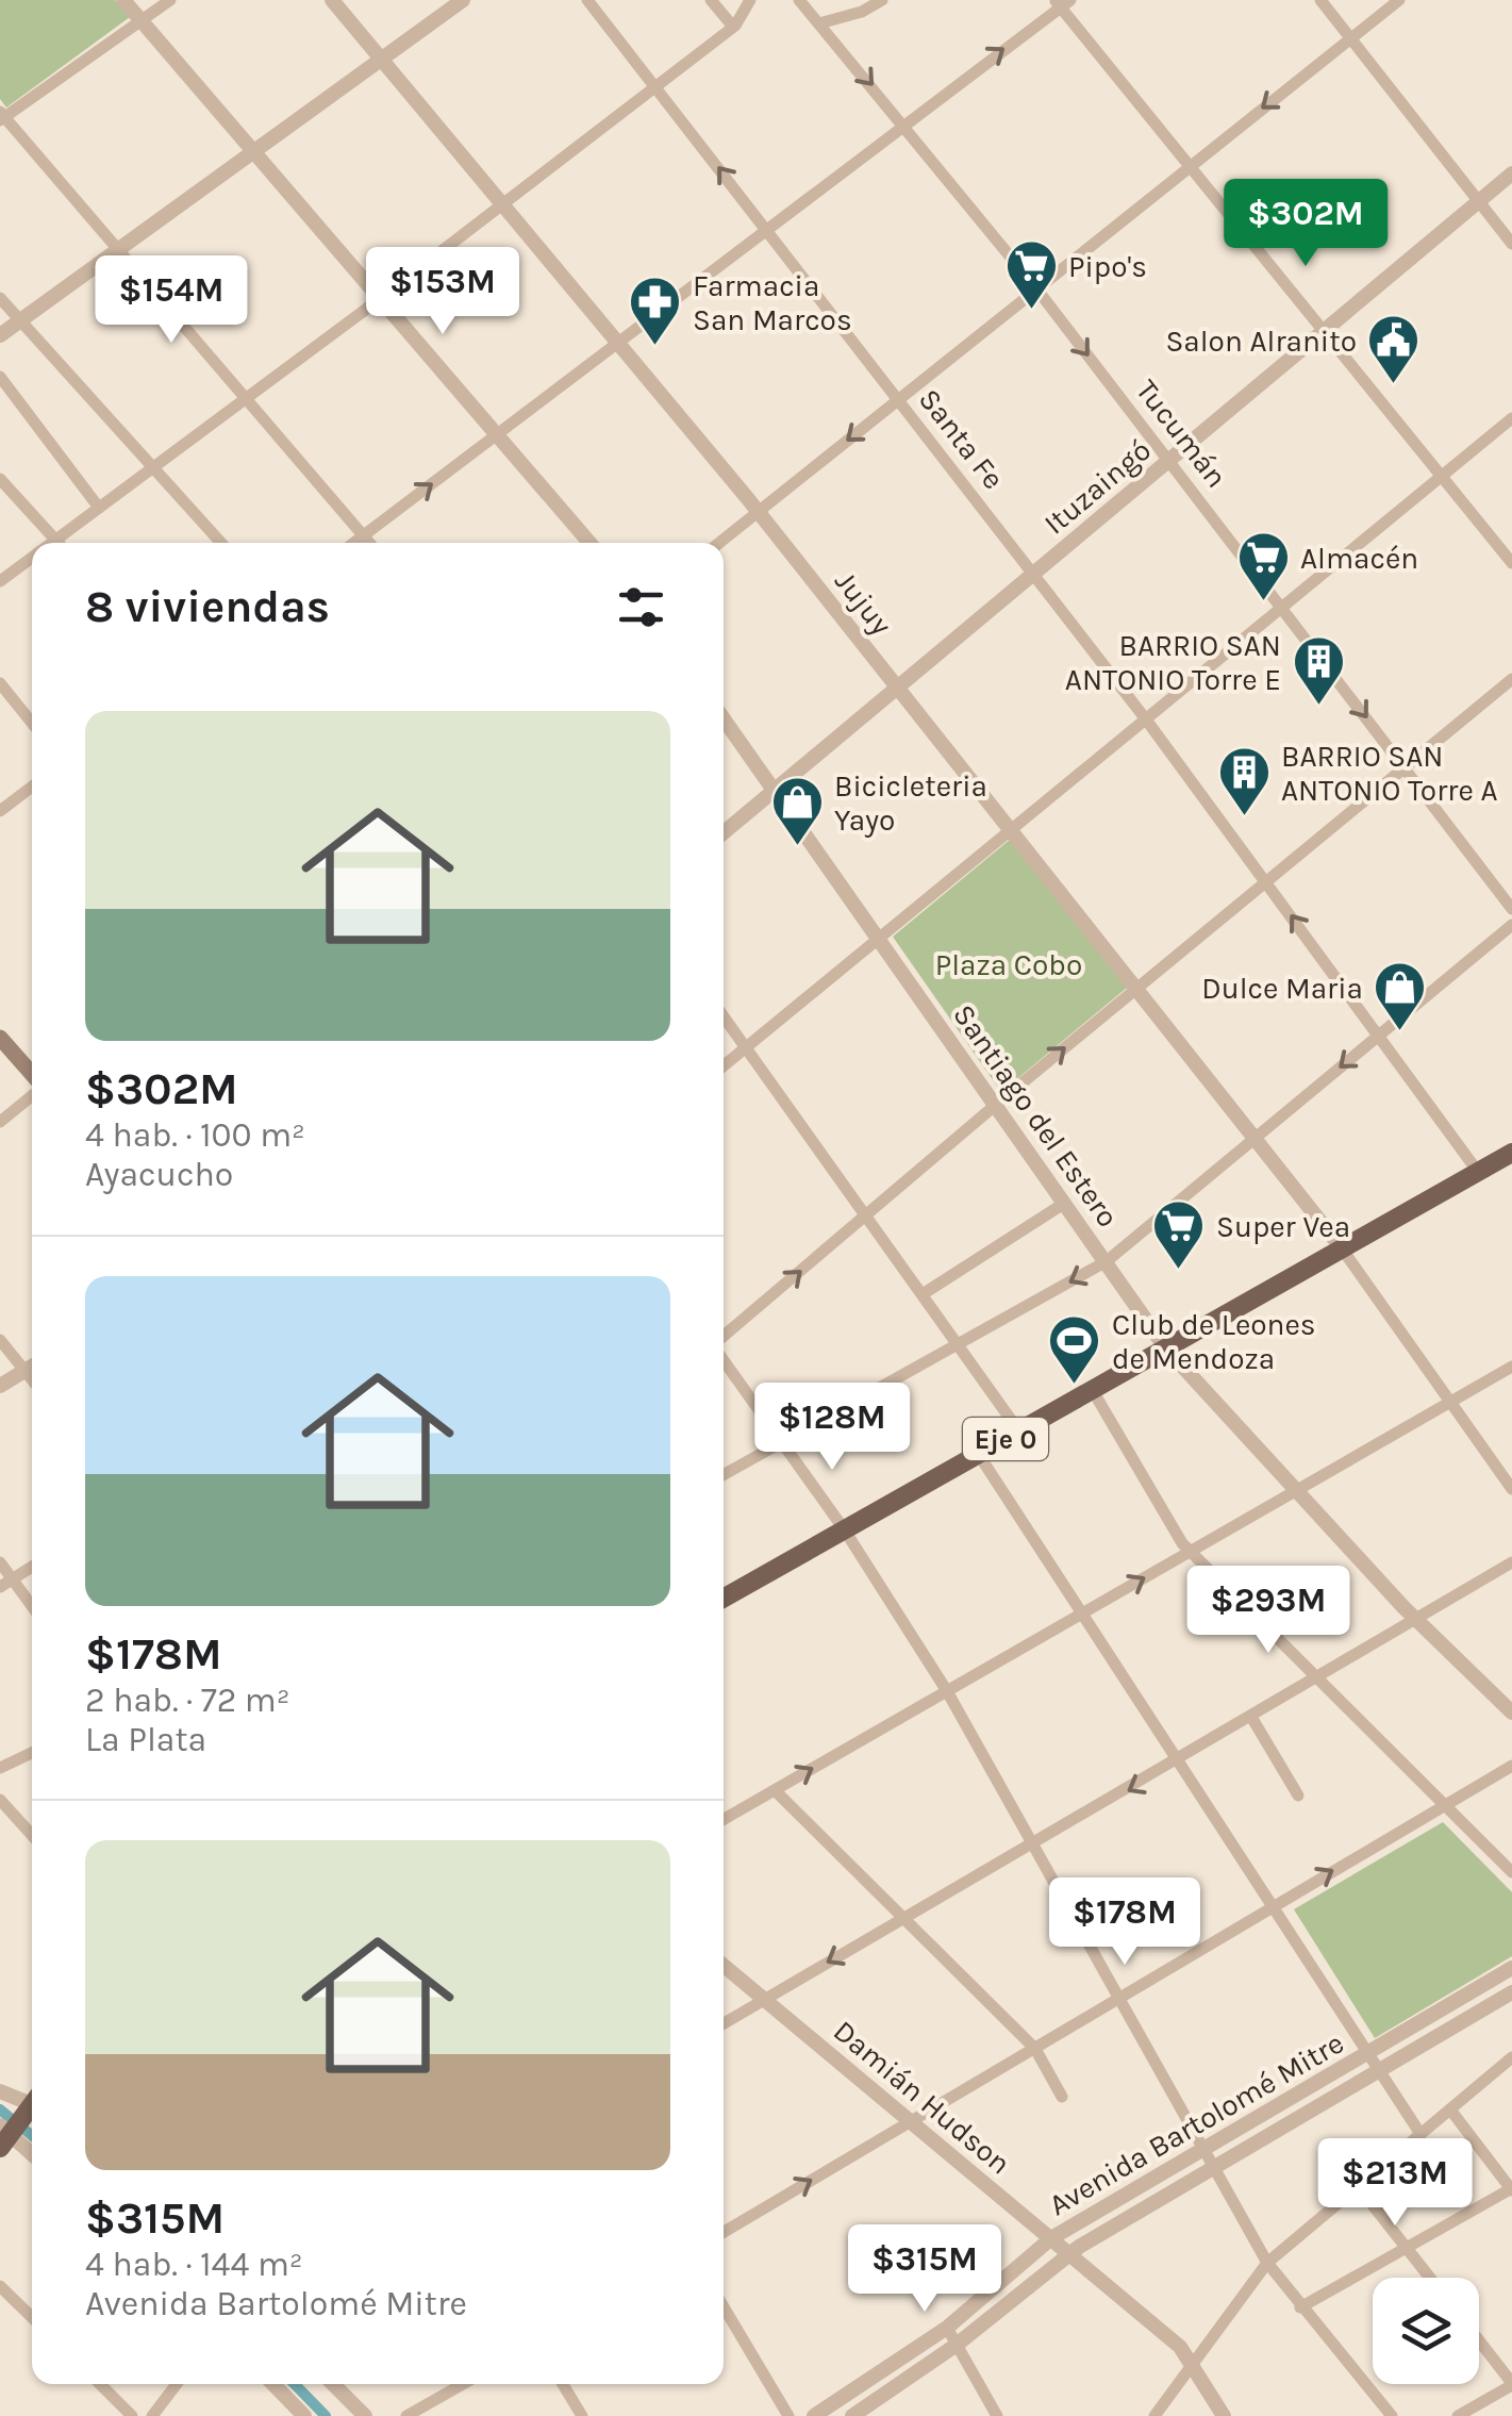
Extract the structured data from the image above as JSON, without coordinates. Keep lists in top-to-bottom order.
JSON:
{
  "streets": {
    "main road": ["Eje 0"],
    "street": [
      "Tucumán",
      "Santa Fe",
      "Ituzaingó",
      "Jujuy",
      "Santiago del Estero",
      "Damián Hudson",
      "Avenida Bartolomé Mitre"
    ]
  },
  "crossings": [
    ["Tucumán", "Ituzaingó"],
    ["Santa Fe", "Ituzaingó"],
    ["Santa Fe", "Eje 0"],
    ["Ituzaingó", "Jujuy"],
    ["Ituzaingó", "Santiago del Estero"],
    ["Jujuy", "Eje 0"],
    ["Santiago del Estero", "Eje 0"],
    ["Damián Hudson", "Avenida Bartolomé Mitre"]
  ],
  "one_way": ["Tucumán"],
  "parks": ["Plaza Cobo"],
  "places": {
    "supermarket": ["Pipo's", "Almacén", "Super Vea"],
    "pharmacy": ["Farmacia San Marcos"],
    "public building": ["Salon Alranito"],
    "building": ["BARRIO SAN ANTONIO Torre E", "BARRIO SAN ANTONIO Torre A"],
    "shop": ["Bicicleteria Yayo", "Dulce Maria"],
    "sports": ["Club de Leones de Mendoza"]
  },
  "page": {
    "price": [
      "$302M",
      "$153M",
      "$154M",
      "$128M",
      "$293M",
      "$178M",
      "$213M",
      "$315M"
    ],
    "heading": "8 viviendas",
    "list": [
      {
        "name": "$302M",
        "note": "4 hab. · 100 m² · Ayacucho"
      },
      {
        "name": "$178M",
        "note": "2 hab. · 72 m² · La Plata"
      },
      {
        "name": "$315M",
        "note": "4 hab. · 144 m² · Avenida Bartolomé Mitre"
      }
    ]
  }
}
